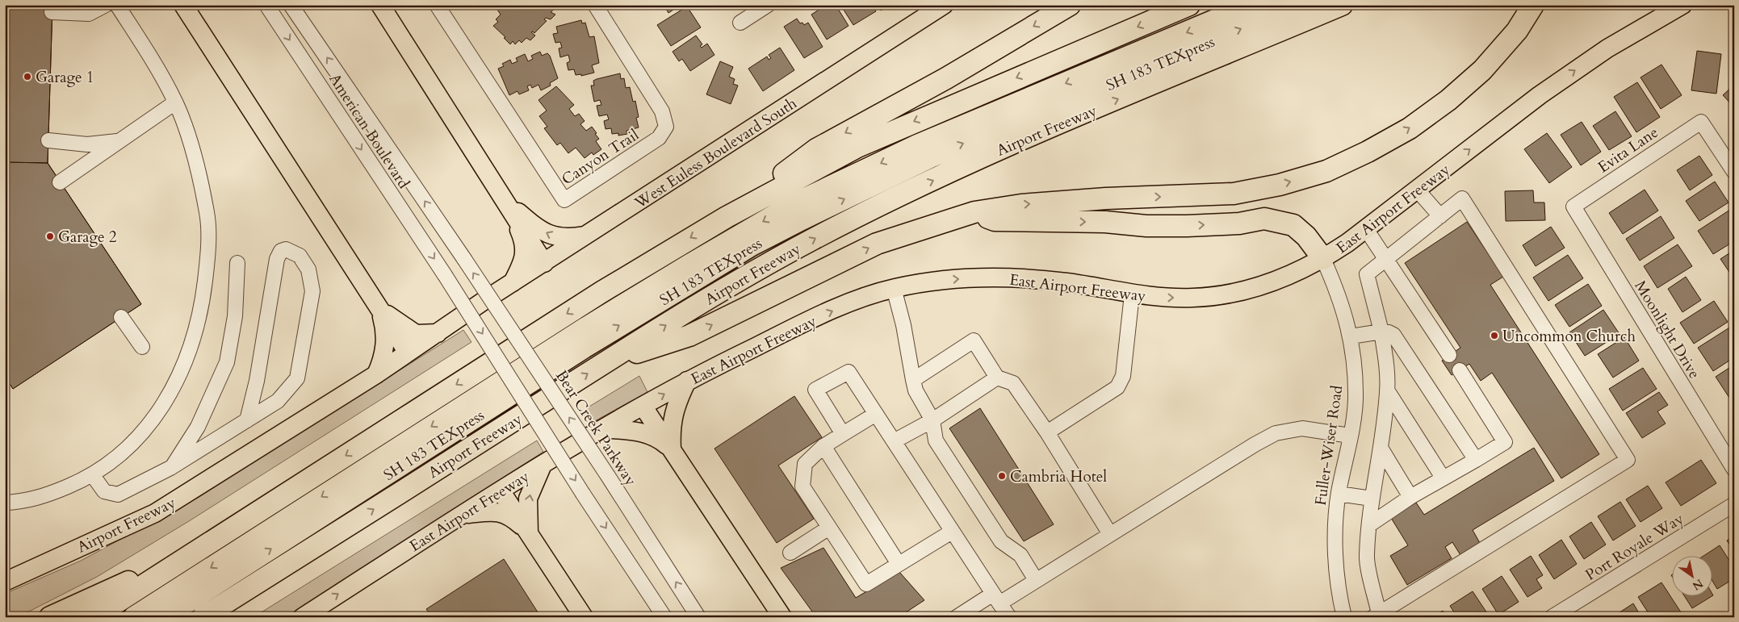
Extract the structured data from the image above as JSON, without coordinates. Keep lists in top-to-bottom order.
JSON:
{
  "streets": {
    "highway": ["SH 183 TEXpress", "Airport Freeway"],
    "main road": ["West Euless Boulevard South", "East Airport Freeway"],
    "street": [
      "American Boulevard",
      "Evita Lane",
      "Canyon Trail",
      "Moonlight Drive",
      "Bear Creek Parkway",
      "Fuller-Wiser Road",
      "Port Royale Way"
    ]
  },
  "crossings": [
    ["Airport Freeway", "West Euless Boulevard South"],
    ["American Boulevard", "Bear Creek Parkway"],
    ["Evita Lane", "Moonlight Drive"],
    ["East Airport Freeway", "Fuller-Wiser Road"]
  ],
  "one_way": ["East Airport Freeway", "Bear Creek Parkway"],
  "places": [
    "Garage 1",
    "Garage 2",
    "Uncommon Church",
    "Cambria Hotel"
  ],
  "north": "bottom right"
}
